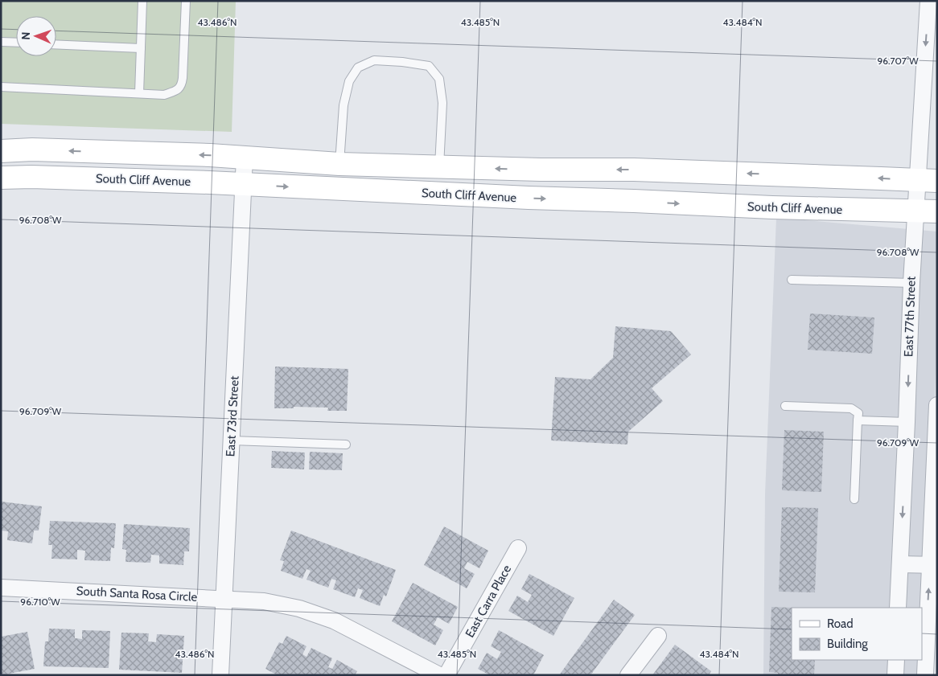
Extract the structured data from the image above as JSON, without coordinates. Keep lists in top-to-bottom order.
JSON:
{
  "streets": {
    "main road": ["South Cliff Avenue"],
    "street": [
      "East 77th Street",
      "East 73rd Street",
      "South Santa Rosa Circle",
      "East Carra Place"
    ]
  },
  "crossings": [
    ["South Cliff Avenue", "East 77th Street"],
    ["South Cliff Avenue", "East 73rd Street"],
    ["East 73rd Street", "South Santa Rosa Circle"]
  ],
  "legend": ["Road", "Building"],
  "north": "left",
  "coordinates": [
    "43.486°N",
    "43.485°N",
    "43.484°N",
    "96.707°W",
    "96.708°W",
    "96.709°W",
    "96.710°W"
  ]
}
